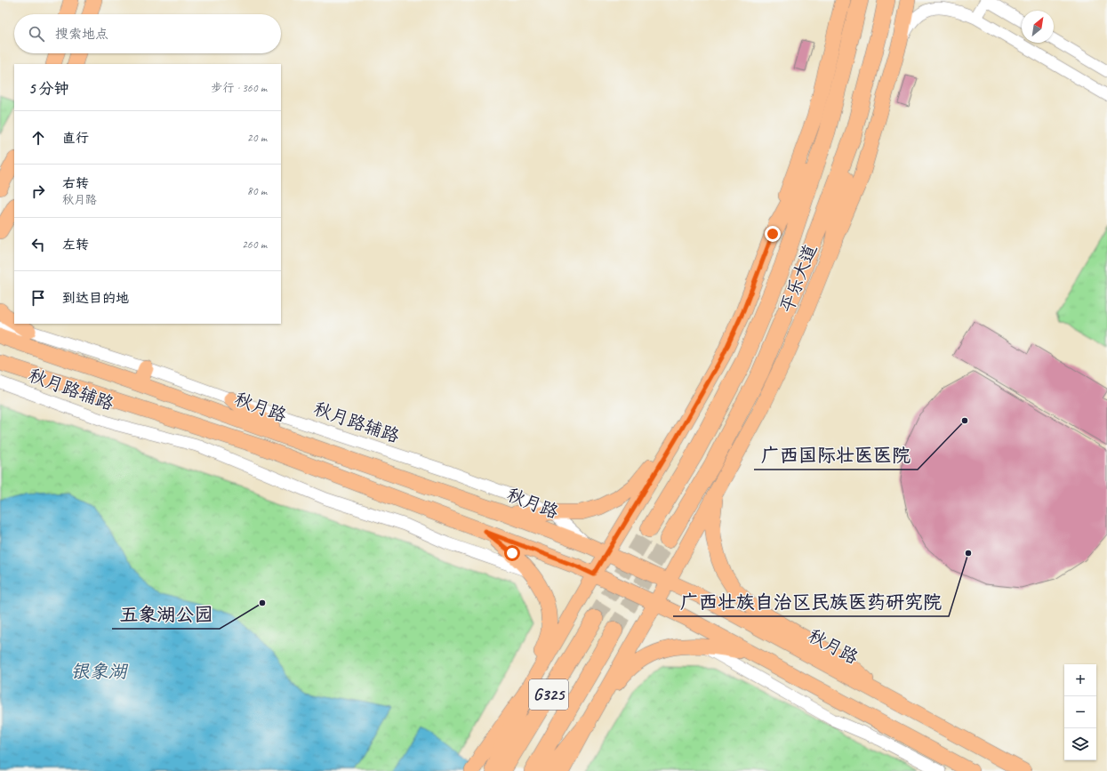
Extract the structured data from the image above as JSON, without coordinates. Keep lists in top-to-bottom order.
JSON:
{
  "streets": {
    "highway": ["平乐大道", "G325"],
    "main road": ["秋月路"],
    "street": ["秋月路辅路"]
  },
  "crossings": [
    ["秋月路辅路", "秋月路"]
  ],
  "water": ["银象湖"],
  "places": ["广西国际壮医医院", "广西壮族自治区民族医药研究院", "五象湖公园"],
  "north": "top right",
  "page": {
    "search": "搜索地点",
    "heading": ["5 分钟", "步行 · 360 m"],
    "list": [
      ["直行", "20 m"],
      ["右转", "秋月路", "80 m"],
      ["左转", "260 m"],
      "到达目的地"
    ],
    "map_buttons": ["+", "−"]
  }
}
